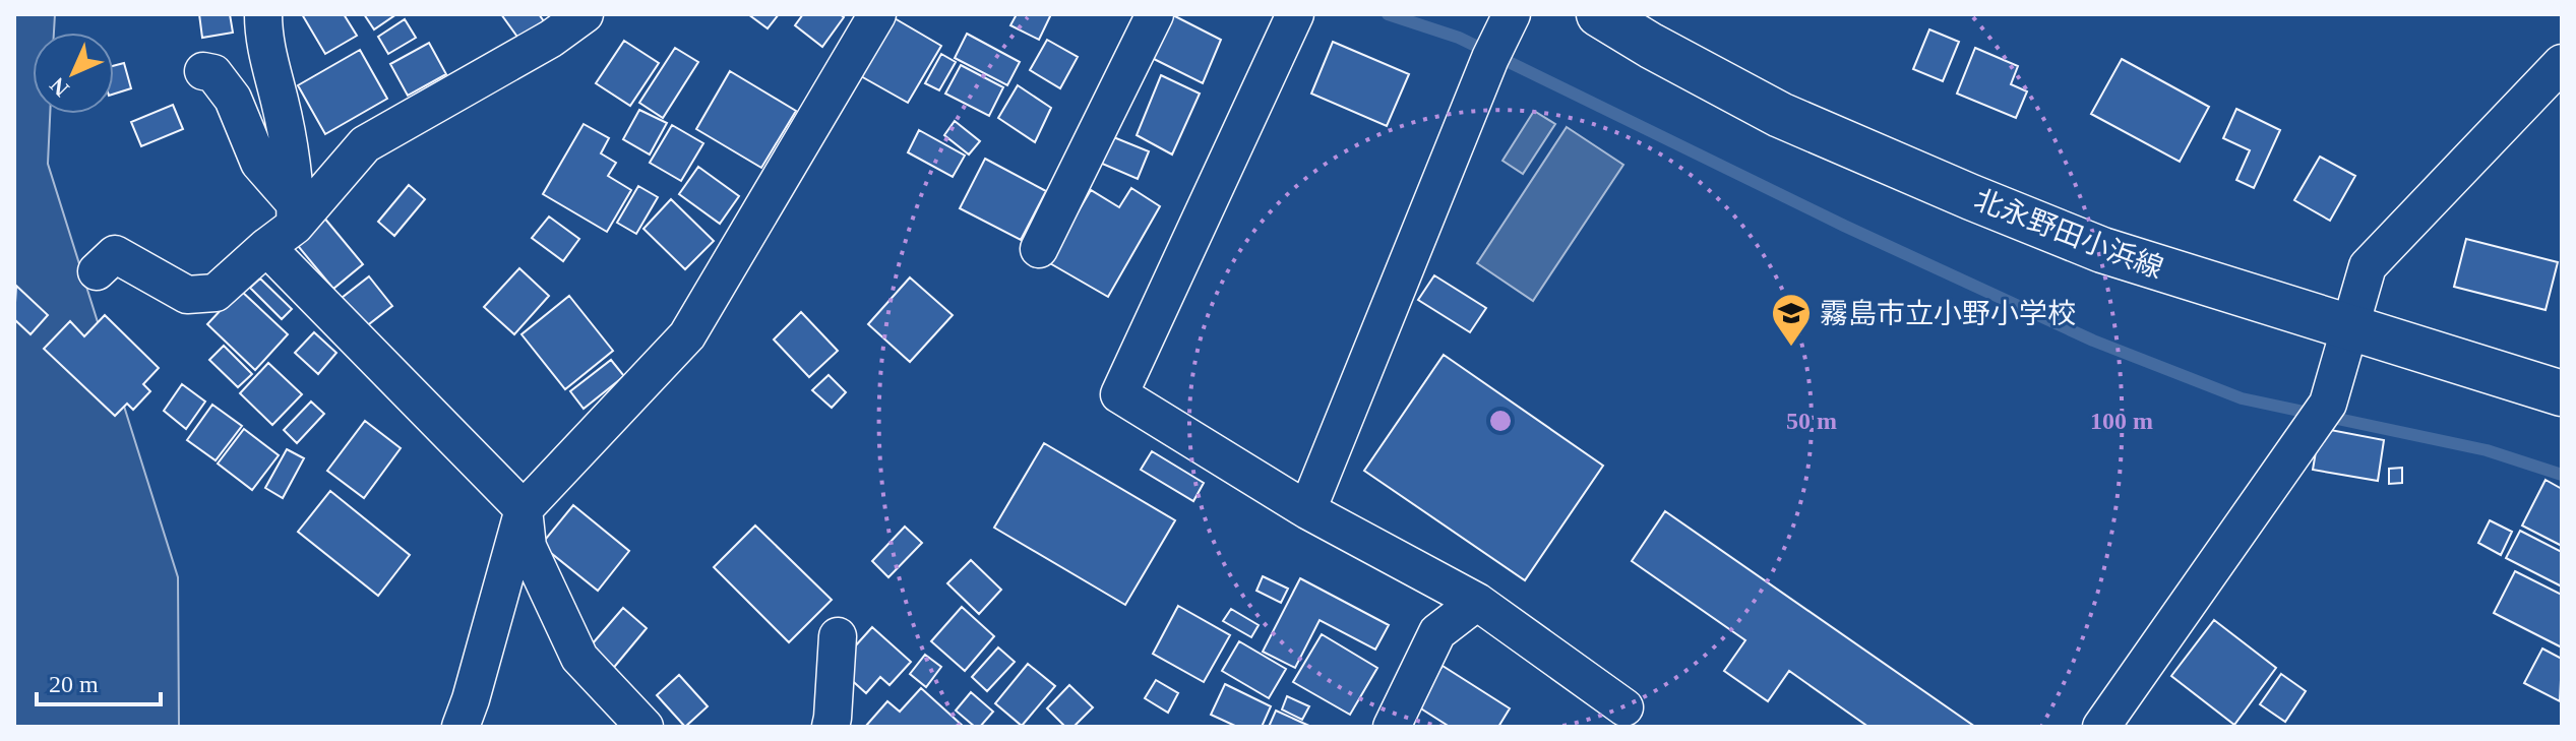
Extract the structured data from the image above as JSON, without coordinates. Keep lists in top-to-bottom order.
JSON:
{
  "streets": {
    "main road": ["北永野田小浜線"]
  },
  "places": {
    "school or university": ["霧島市立小野小学校"]
  },
  "scale_bar": "20 m",
  "north": "bottom left",
  "rings": ["50 m", "100 m"]
}
